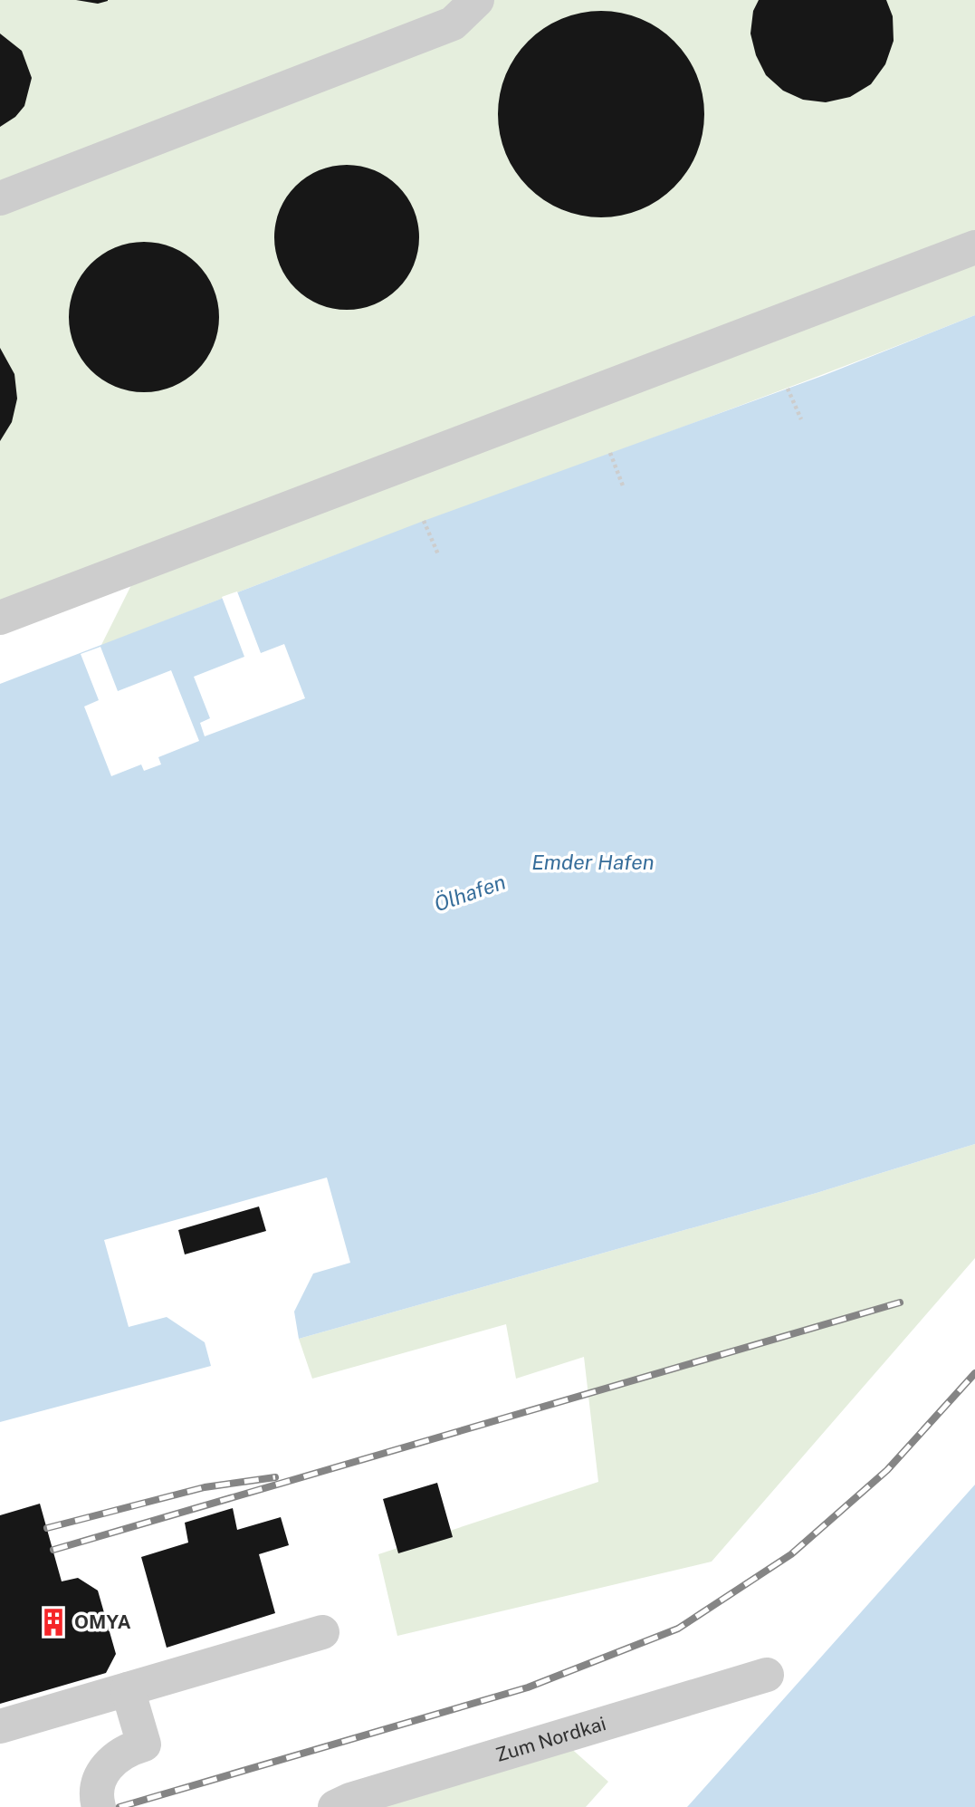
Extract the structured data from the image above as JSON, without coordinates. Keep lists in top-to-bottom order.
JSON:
{
  "streets": {
    "lane": ["Zum Nordkai"]
  },
  "water": ["Emder Hafen", "Ölhafen"],
  "places": {
    "building": ["OMYA"]
  }
}
